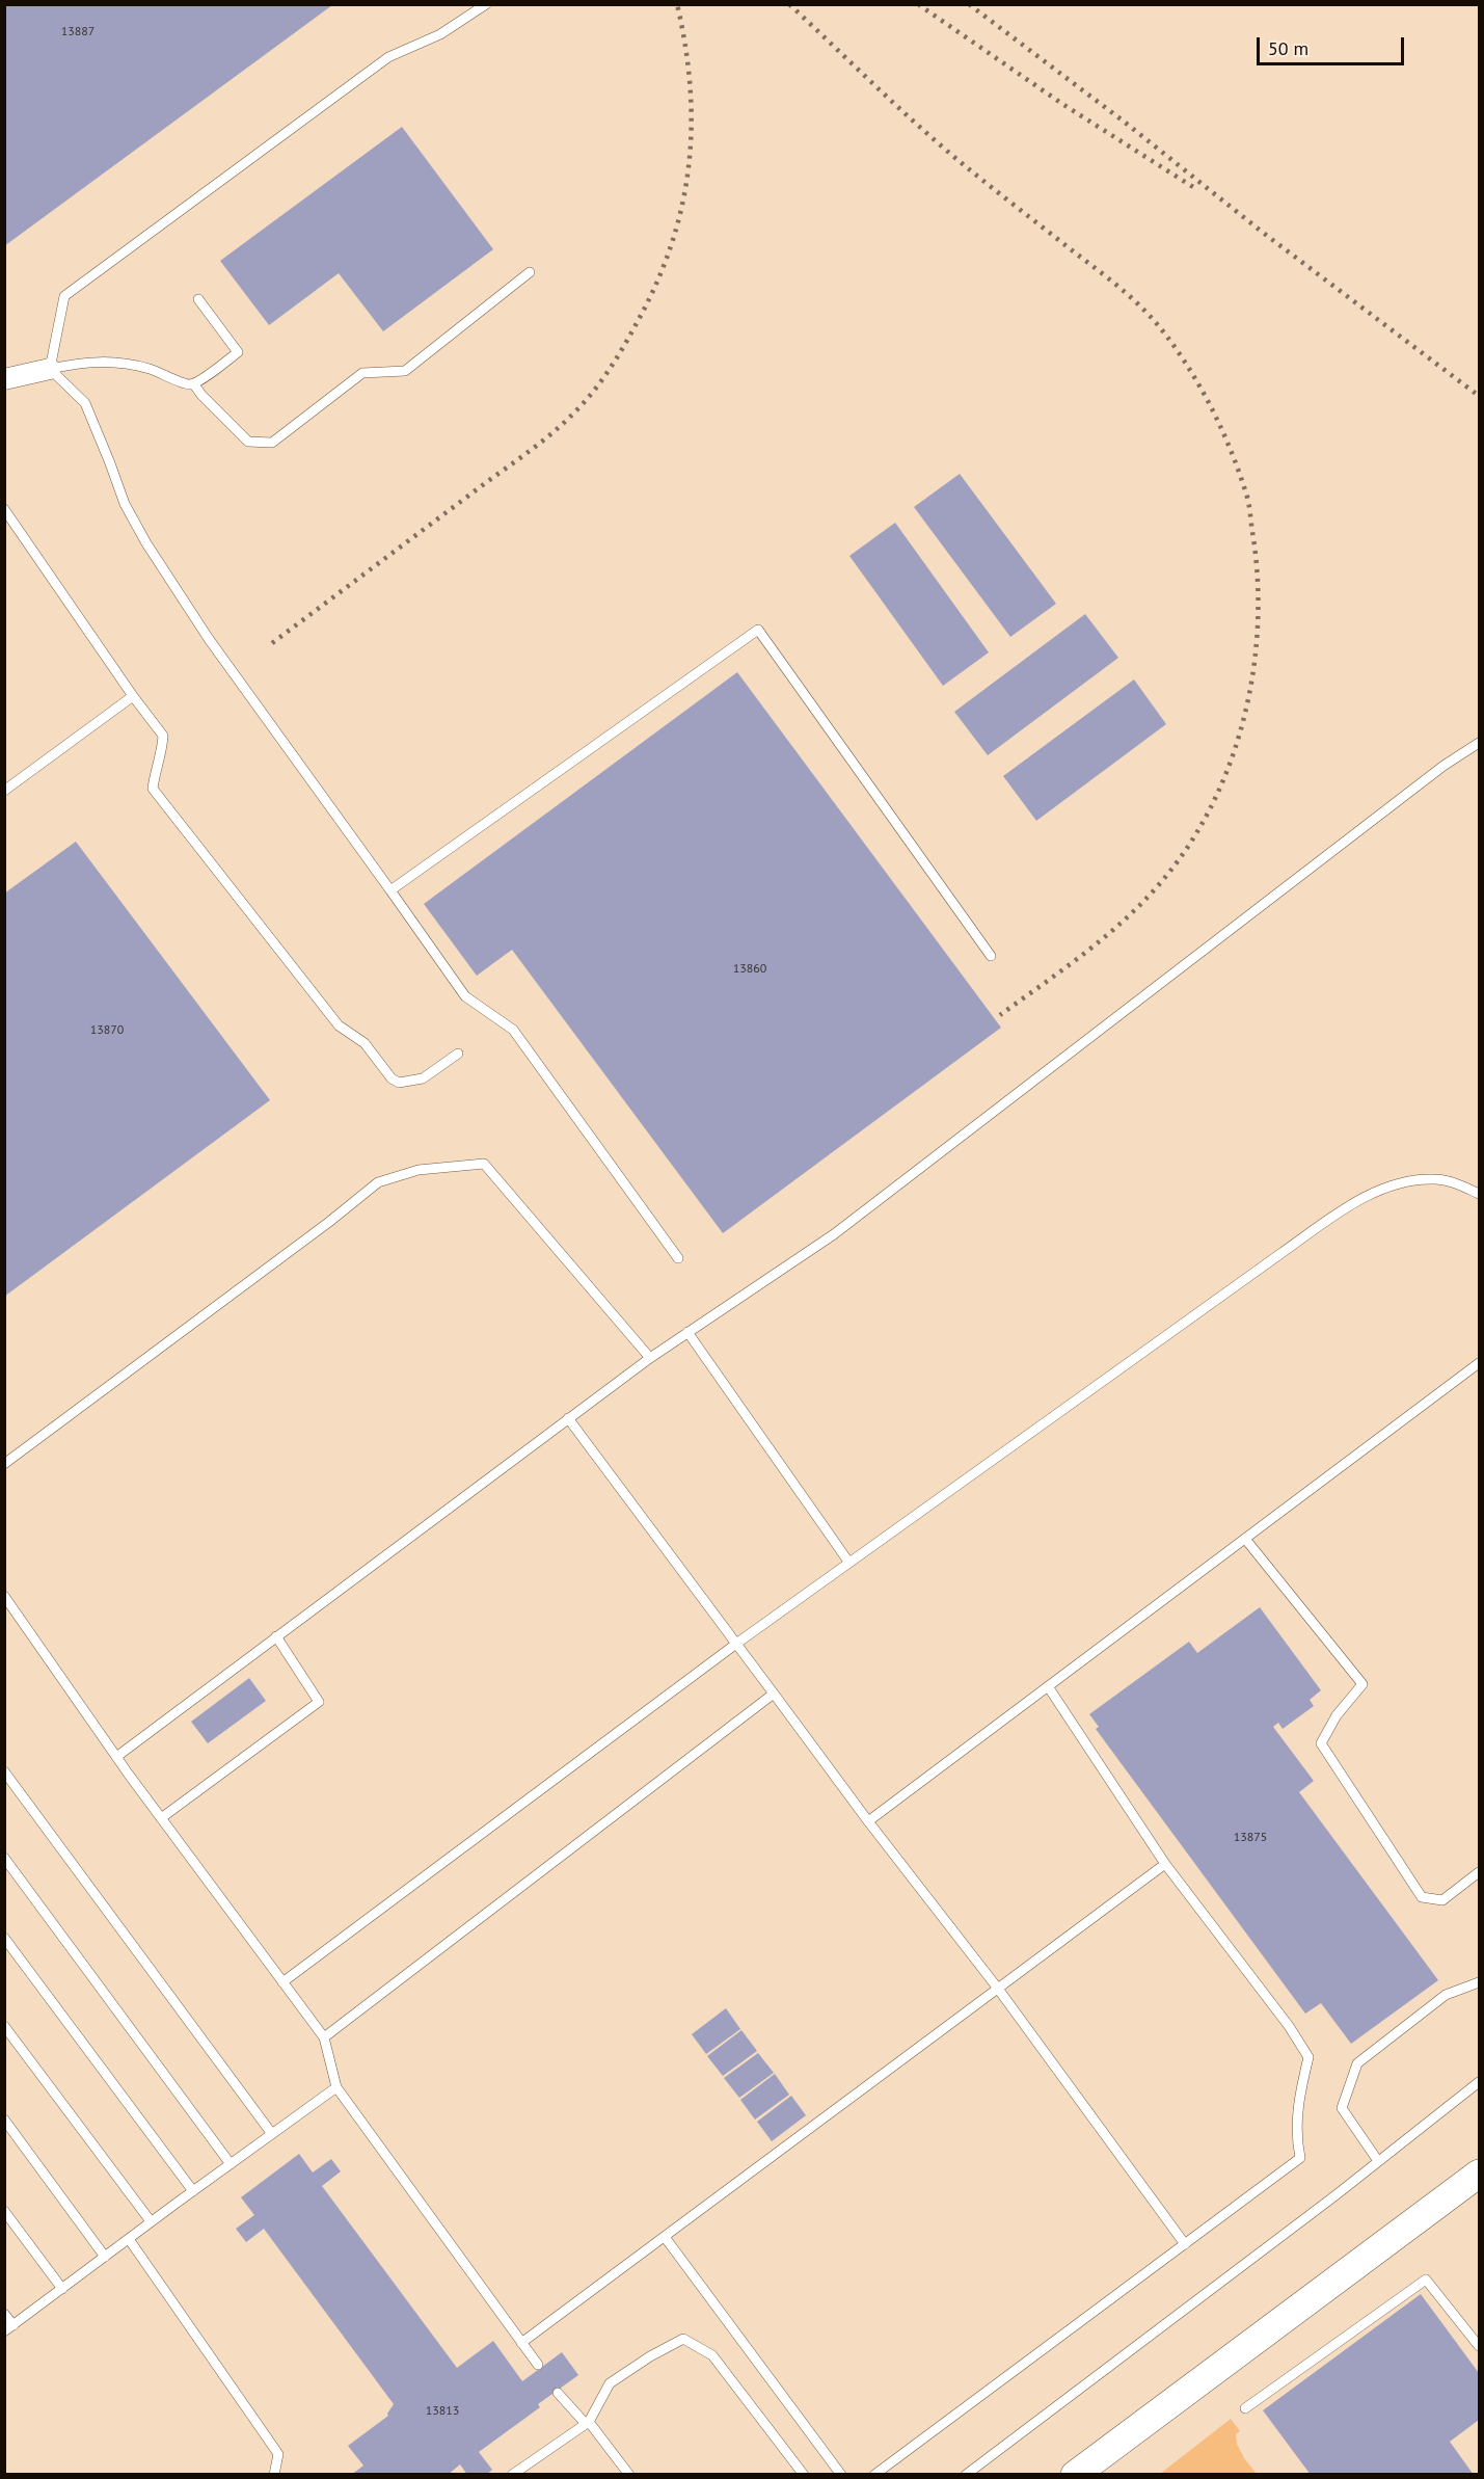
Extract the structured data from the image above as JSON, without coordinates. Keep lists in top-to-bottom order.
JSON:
{
  "house_numbers": [
    "13887",
    "13860",
    "13870",
    "13875",
    "13813"
  ],
  "scale_bar": "50 m"
}
